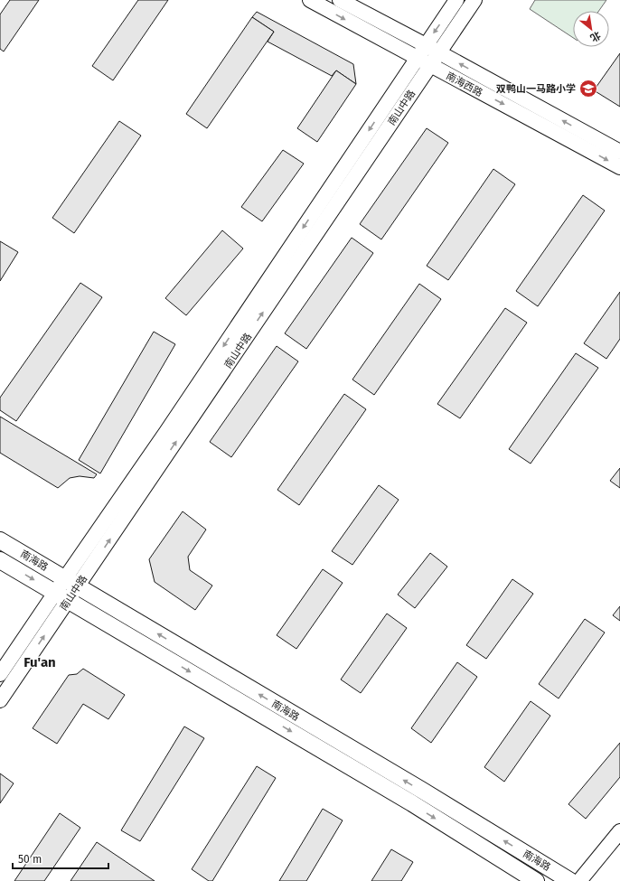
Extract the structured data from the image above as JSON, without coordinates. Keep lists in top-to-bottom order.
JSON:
{
  "streets": {
    "main road": ["南海路"],
    "street": ["南海西路", "南山中路"]
  },
  "crossings": [
    ["南海西路", "南山中路"],
    ["南山中路", "南海路"]
  ],
  "districts": ["Fu'an"],
  "places": {
    "school or university": ["双鸭山一马路小学"]
  },
  "scale_bar": "50 m",
  "north": "bottom right"
}
